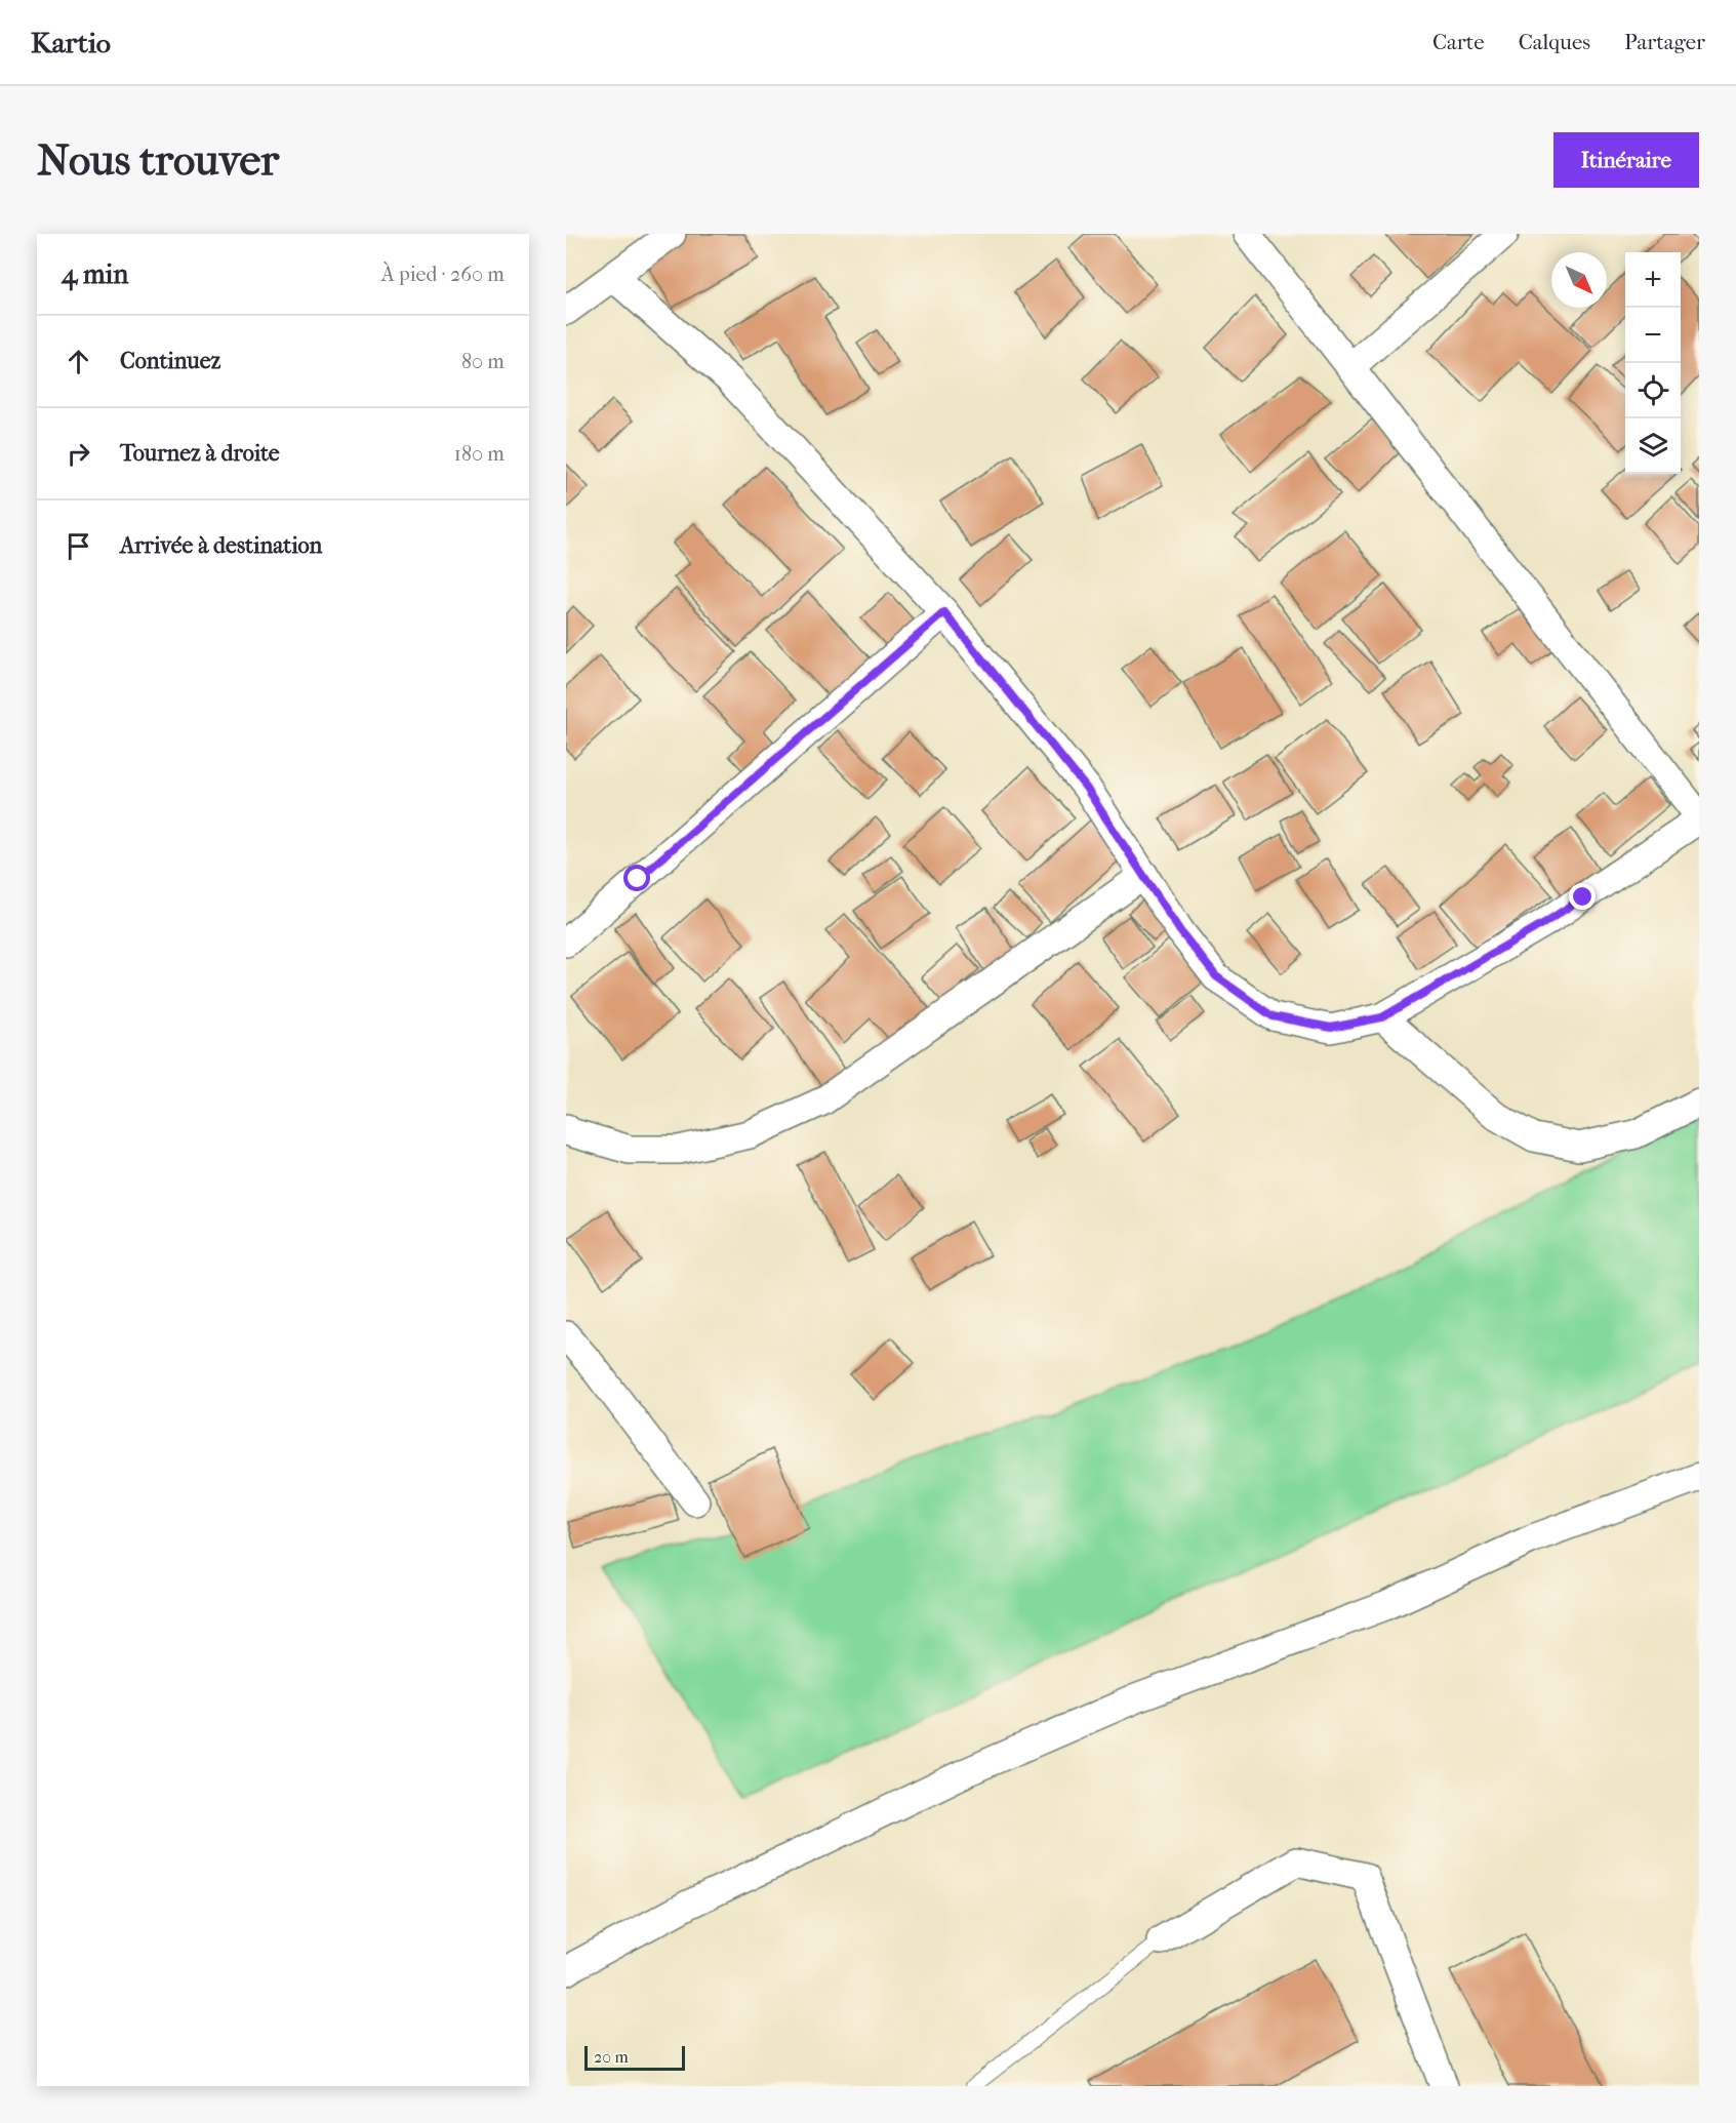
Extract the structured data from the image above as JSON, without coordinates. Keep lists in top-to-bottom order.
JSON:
{
  "scale_bar": "20 m",
  "north": "bottom right",
  "page": {
    "header": "Kartio",
    "nav": ["Carte", "Calques", "Partager"],
    "buttons": "Itinéraire",
    "title": "Nous trouver",
    "heading": ["4 min", "À pied · 260 m"],
    "map_buttons": ["+", "−"],
    "list": [
      ["Continuez", "80 m"],
      ["Tournez à droite", "180 m"],
      "Arrivée à destination"
    ],
    "scale": "20 m"
  }
}
